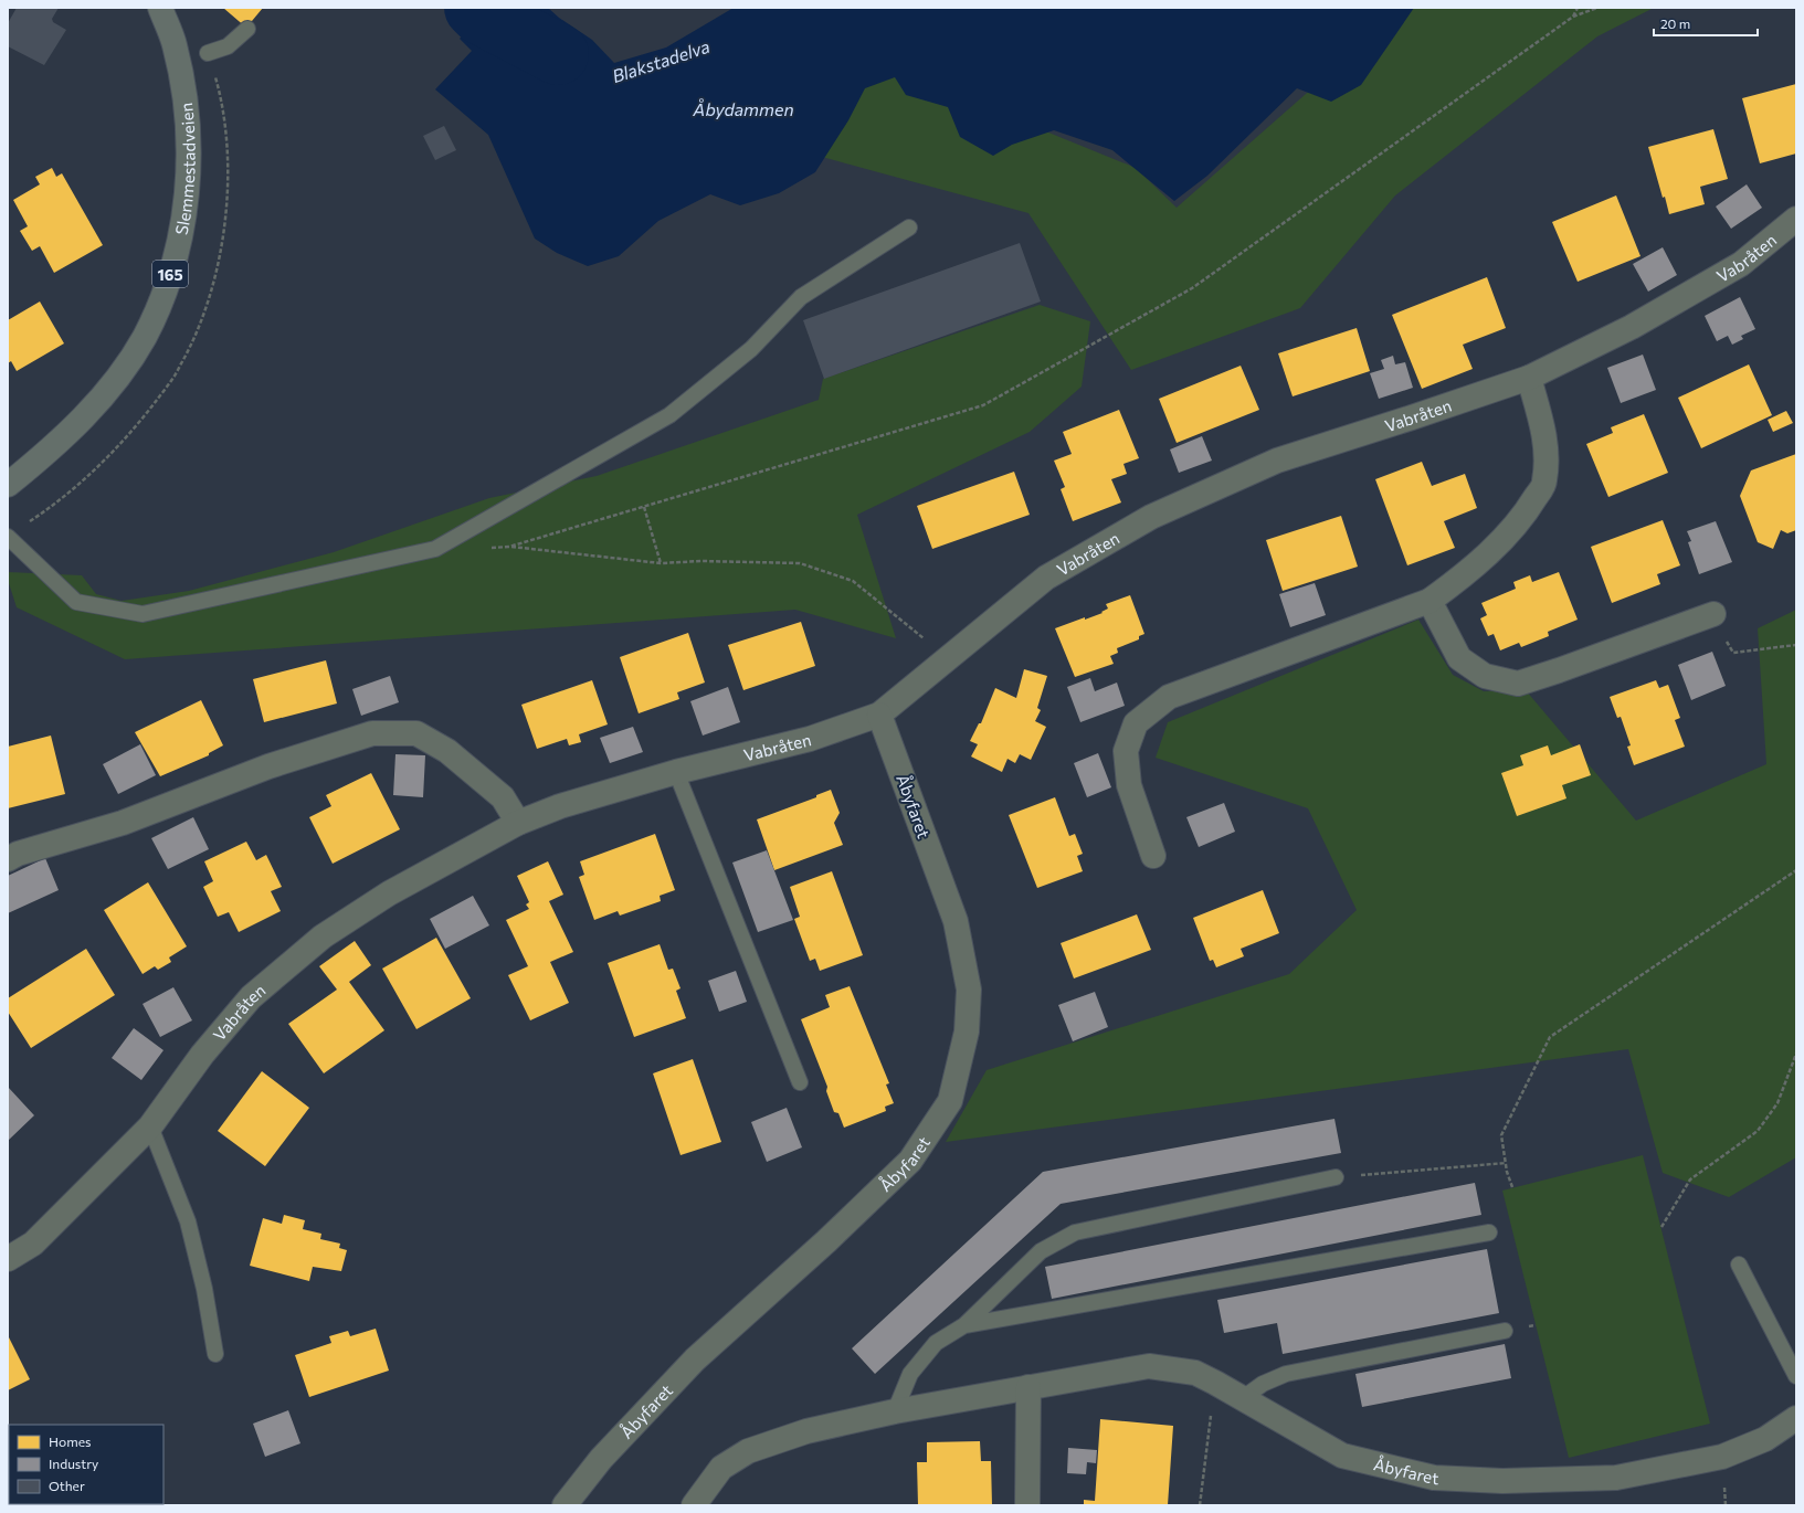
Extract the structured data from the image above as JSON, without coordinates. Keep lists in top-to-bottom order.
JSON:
{
  "streets": {
    "main road": ["Slemmestadveien", "165"],
    "street": ["Vabråten", "Åbyfaret"]
  },
  "crossings": [
    ["Vabråten", "Åbyfaret"]
  ],
  "water": ["Blakstadelva", "Åbydammen"],
  "legend": ["Homes", "Industry", "Other"],
  "scale_bar": "20 m"
}
